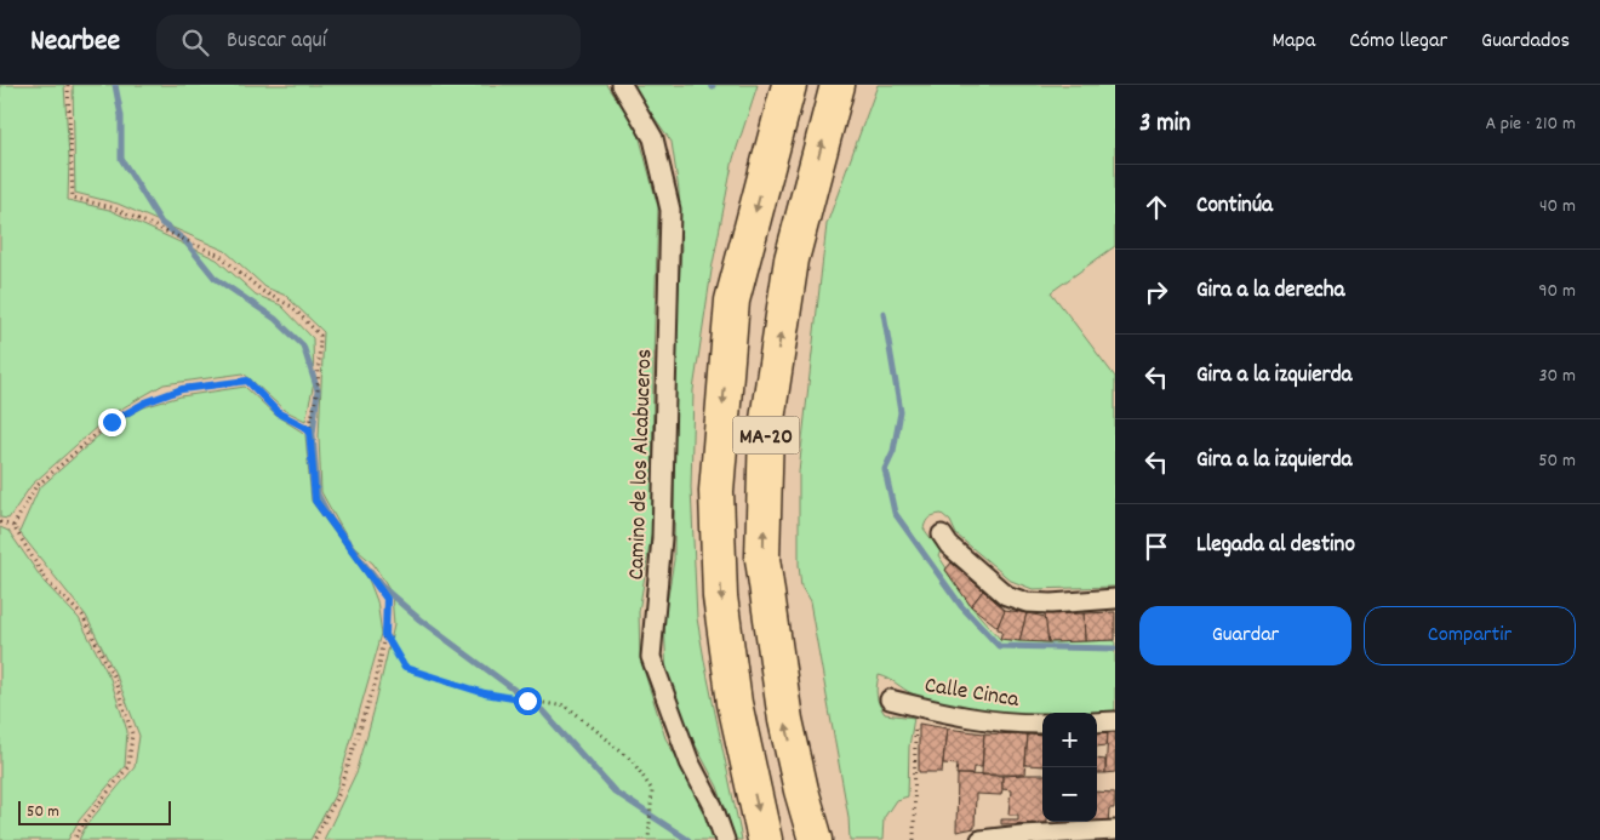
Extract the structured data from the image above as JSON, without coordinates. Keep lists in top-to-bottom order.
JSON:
{
  "streets": {
    "highway": ["MA-20"],
    "street": ["Camino de los Alcabuceros", "Calle Cinca"]
  },
  "scale_bar": "50 m",
  "page": {
    "header": "Nearbee",
    "search": "Buscar aquí",
    "nav": ["Mapa", "Cómo llegar", "Guardados"],
    "heading": ["3 min", "A pie · 210 m"],
    "list": [
      ["Continúa", "40 m"],
      ["Gira a la derecha", "90 m"],
      ["Gira a la izquierda", "30 m"],
      ["Gira a la izquierda", "50 m"],
      "Llegada al destino"
    ],
    "buttons": ["Guardar", "Compartir"],
    "map_buttons": ["+", "−"],
    "scale": "50 m"
  }
}
